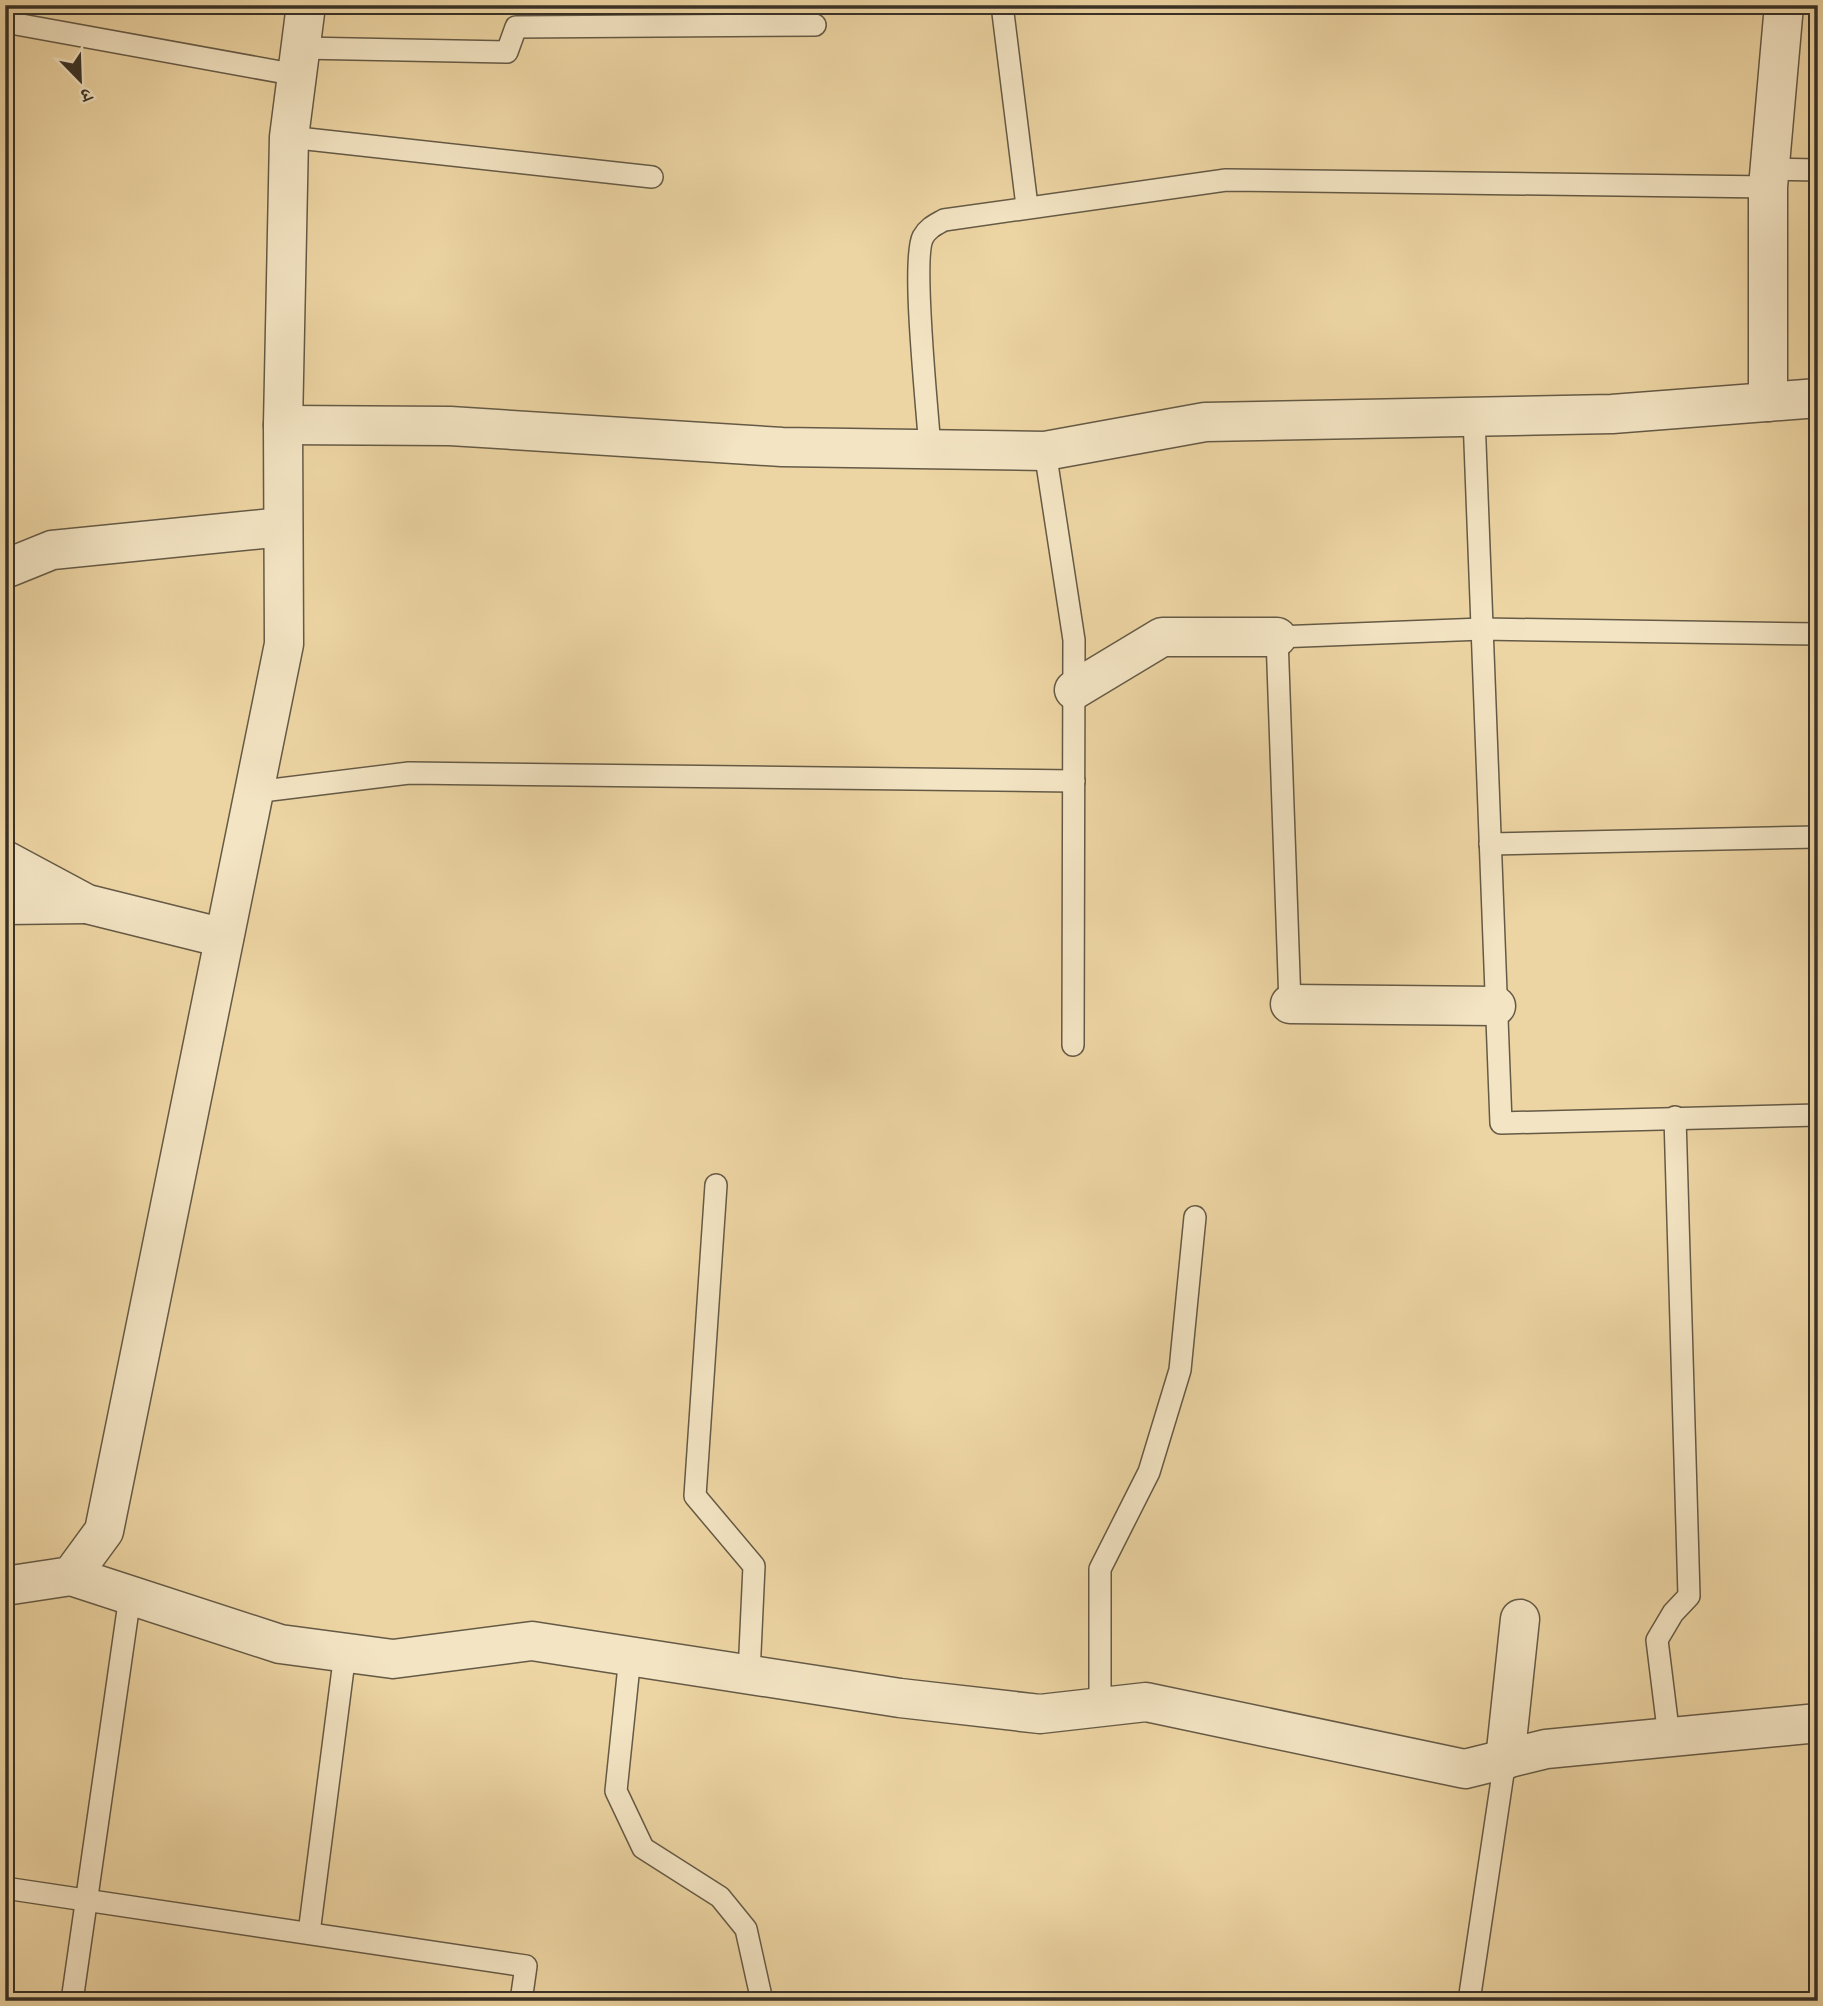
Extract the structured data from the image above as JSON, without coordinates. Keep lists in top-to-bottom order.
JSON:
{
  "north": "bottom right"
}
